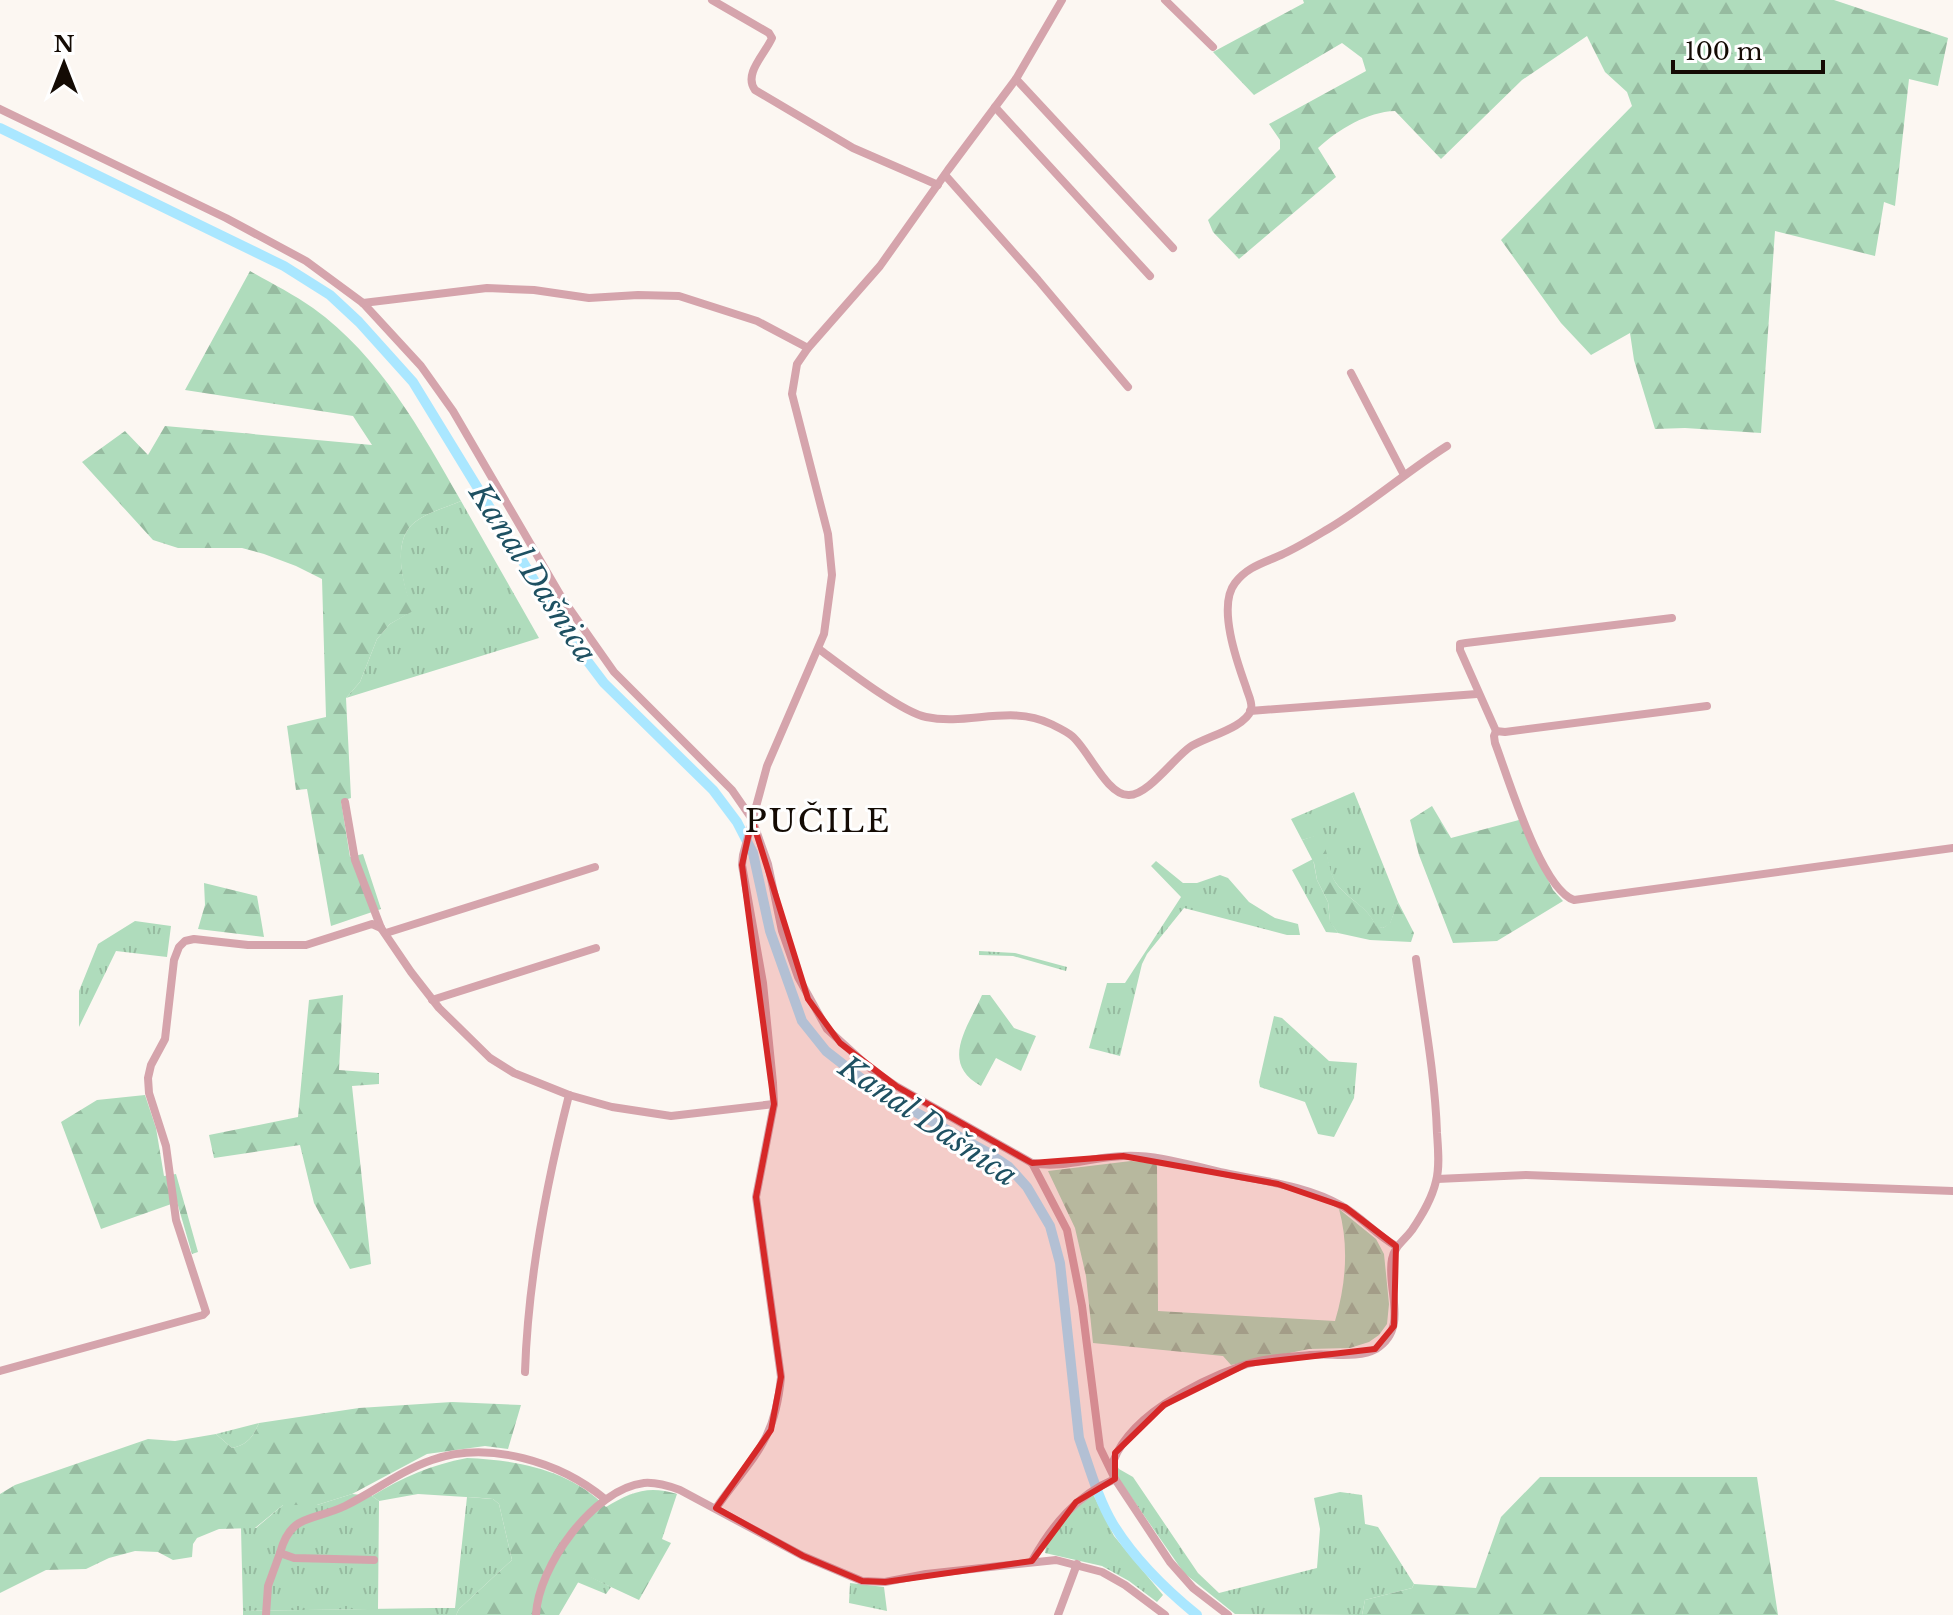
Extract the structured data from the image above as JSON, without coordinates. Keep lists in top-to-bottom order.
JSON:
{
  "districts": ["PUČILE"],
  "water": ["Kanal Dašnica"],
  "scale_bar": "100 m",
  "north": "top"
}
